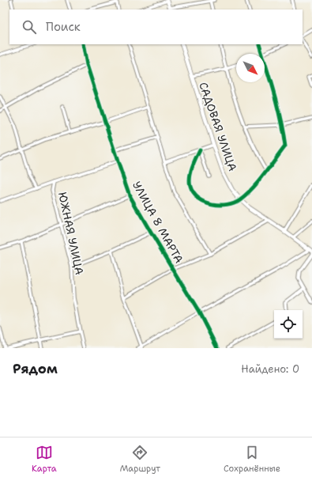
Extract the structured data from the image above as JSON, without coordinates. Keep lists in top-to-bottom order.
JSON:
{
  "streets": {
    "street": ["САДОВАЯ УЛИЦА", "УЛИЦА 8 МАРТА", "ЮЖНАЯ УЛИЦА"]
  },
  "north": "bottom right",
  "page": {
    "search": "Поиск",
    "heading": ["Рядом", "Найдено: 0"],
    "nav": ["Карта", "Маршрут", "Сохранённые"]
  }
}
